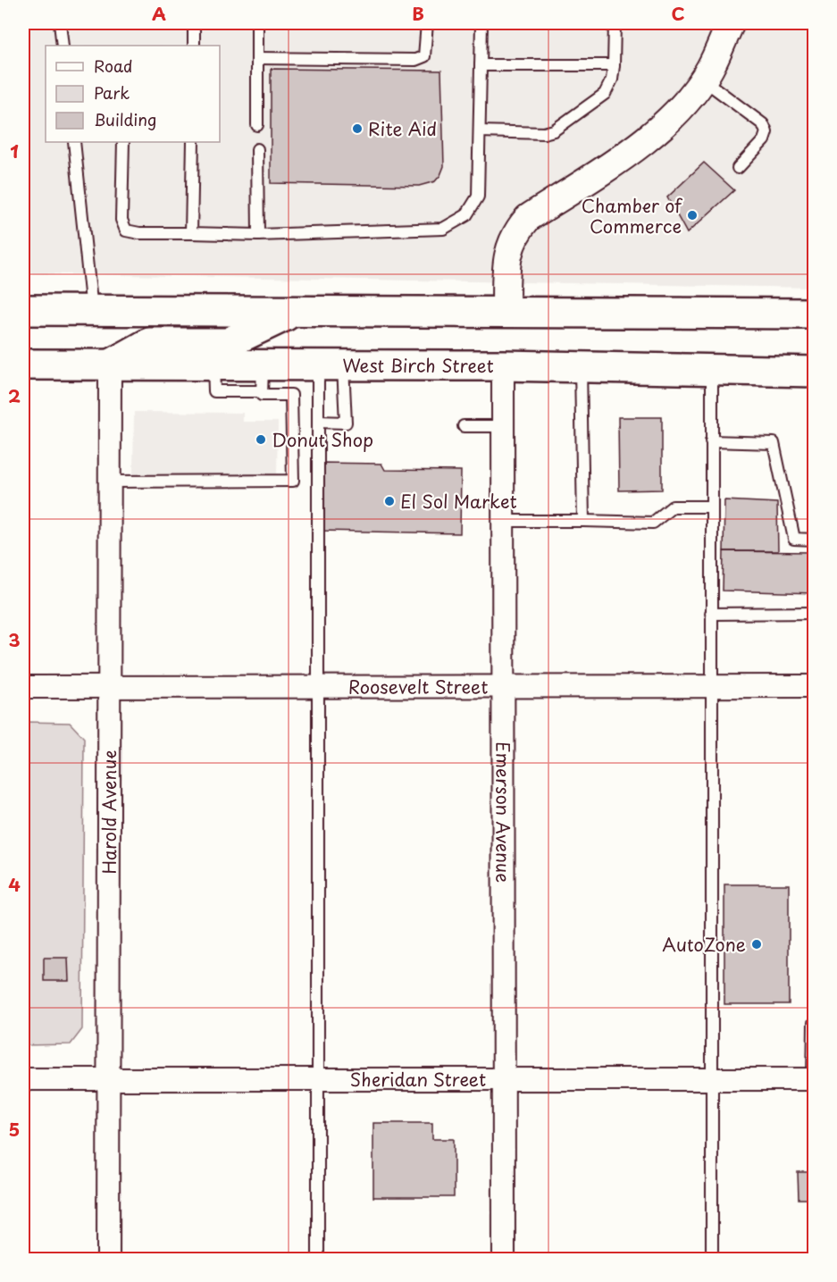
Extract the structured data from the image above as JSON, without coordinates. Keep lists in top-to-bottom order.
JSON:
{
  "streets": {
    "main road": ["West Birch Street"],
    "street": [
      "Roosevelt Street",
      "Harold Avenue",
      "Emerson Avenue",
      "Sheridan Street"
    ]
  },
  "crossings": [
    ["West Birch Street", "Harold Avenue"],
    ["West Birch Street", "Emerson Avenue"],
    ["Roosevelt Street", "Harold Avenue"],
    ["Roosevelt Street", "Emerson Avenue"],
    ["Harold Avenue", "Sheridan Street"],
    ["Emerson Avenue", "Sheridan Street"]
  ],
  "places": [
    "Rite Aid",
    "Chamber of Commerce",
    "Donut Shop",
    "El Sol Market",
    "AutoZone"
  ],
  "legend": ["Road", "Park", "Building"],
  "grid": {
    "columns": ["A", "B", "C"],
    "rows": [
      "1",
      "2",
      "3",
      "4",
      "5"
    ]
  }
}
